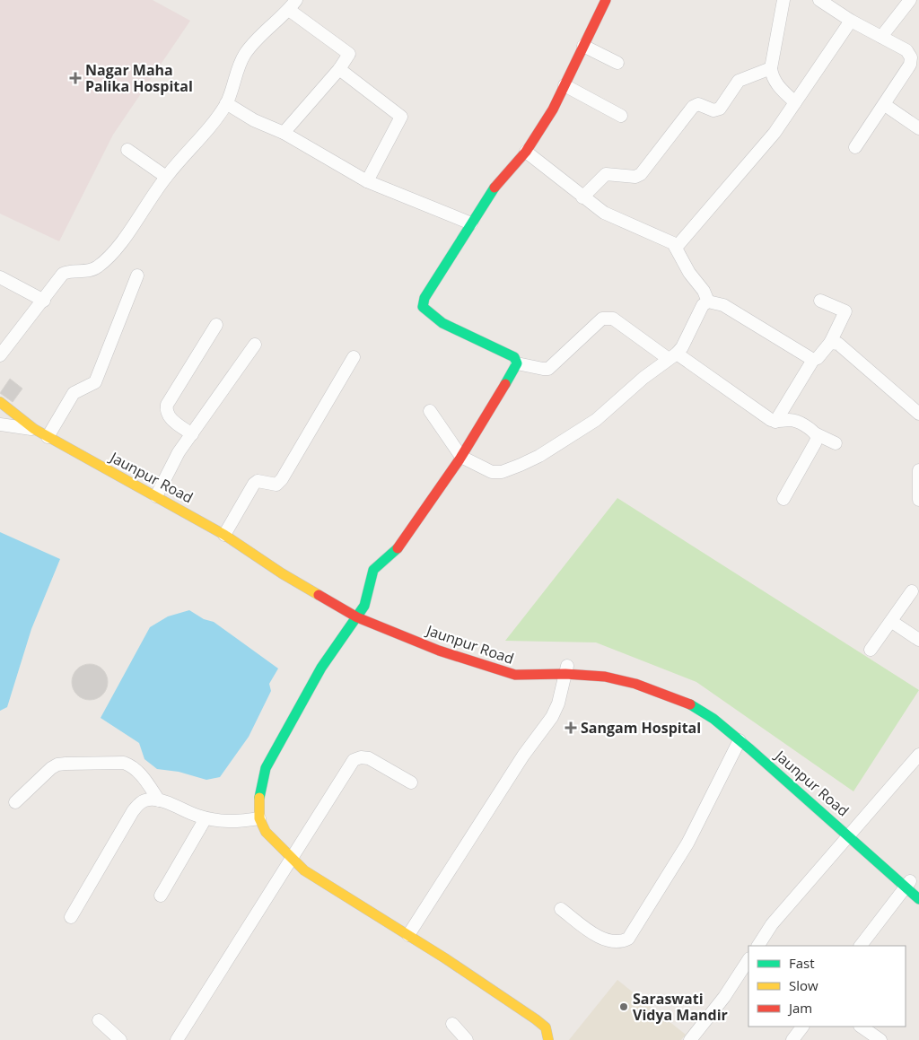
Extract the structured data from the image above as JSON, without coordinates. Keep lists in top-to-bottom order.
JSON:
{
  "streets": {
    "street": ["Jaunpur Road"]
  },
  "places": {
    "health": ["Nagar Maha Palika Hospital", "Sangam Hospital"],
    "other": ["Saraswati Vidya Mandir"]
  },
  "legend": ["Fast", "Slow", "Jam"]
}
